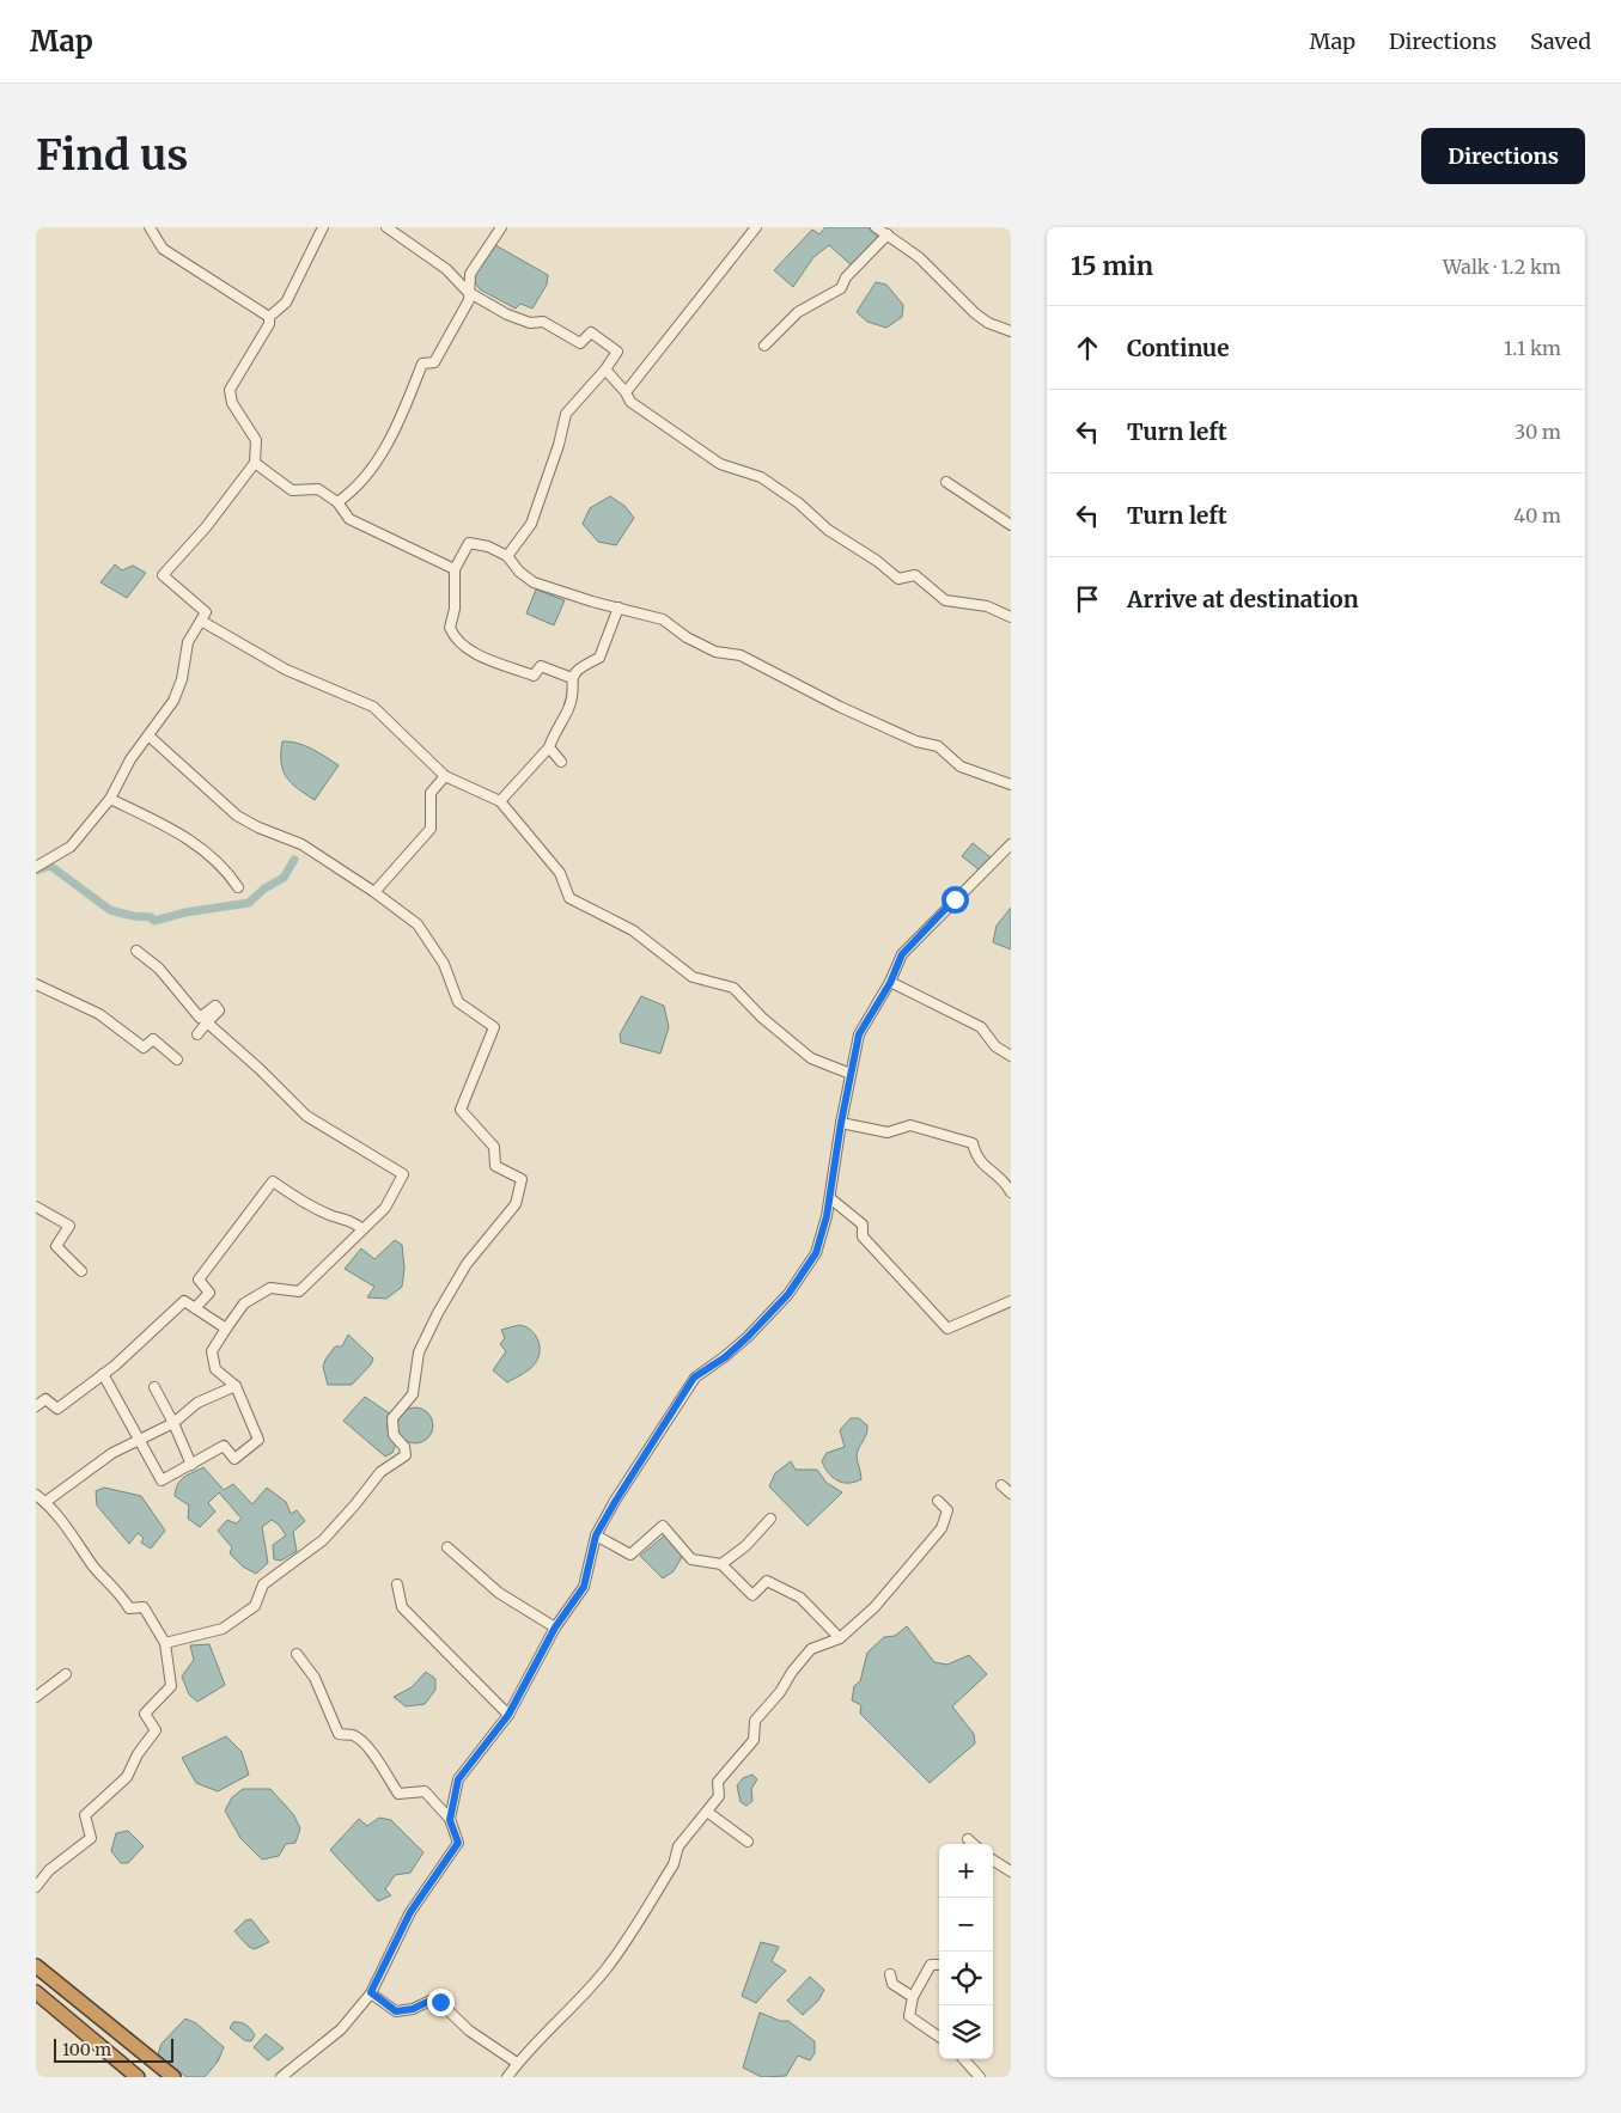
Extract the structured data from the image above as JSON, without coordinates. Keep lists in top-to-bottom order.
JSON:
{
  "scale_bar": "100 m",
  "page": {
    "header": "Map",
    "nav": ["Map", "Directions", "Saved"],
    "buttons": "Directions",
    "title": "Find us",
    "heading": ["15 min", "Walk · 1.2 km"],
    "list": [
      ["Continue", "1.1 km"],
      ["Turn left", "30 m"],
      ["Turn left", "40 m"],
      "Arrive at destination"
    ],
    "map_buttons": ["+", "−"],
    "scale": "100 m"
  }
}
